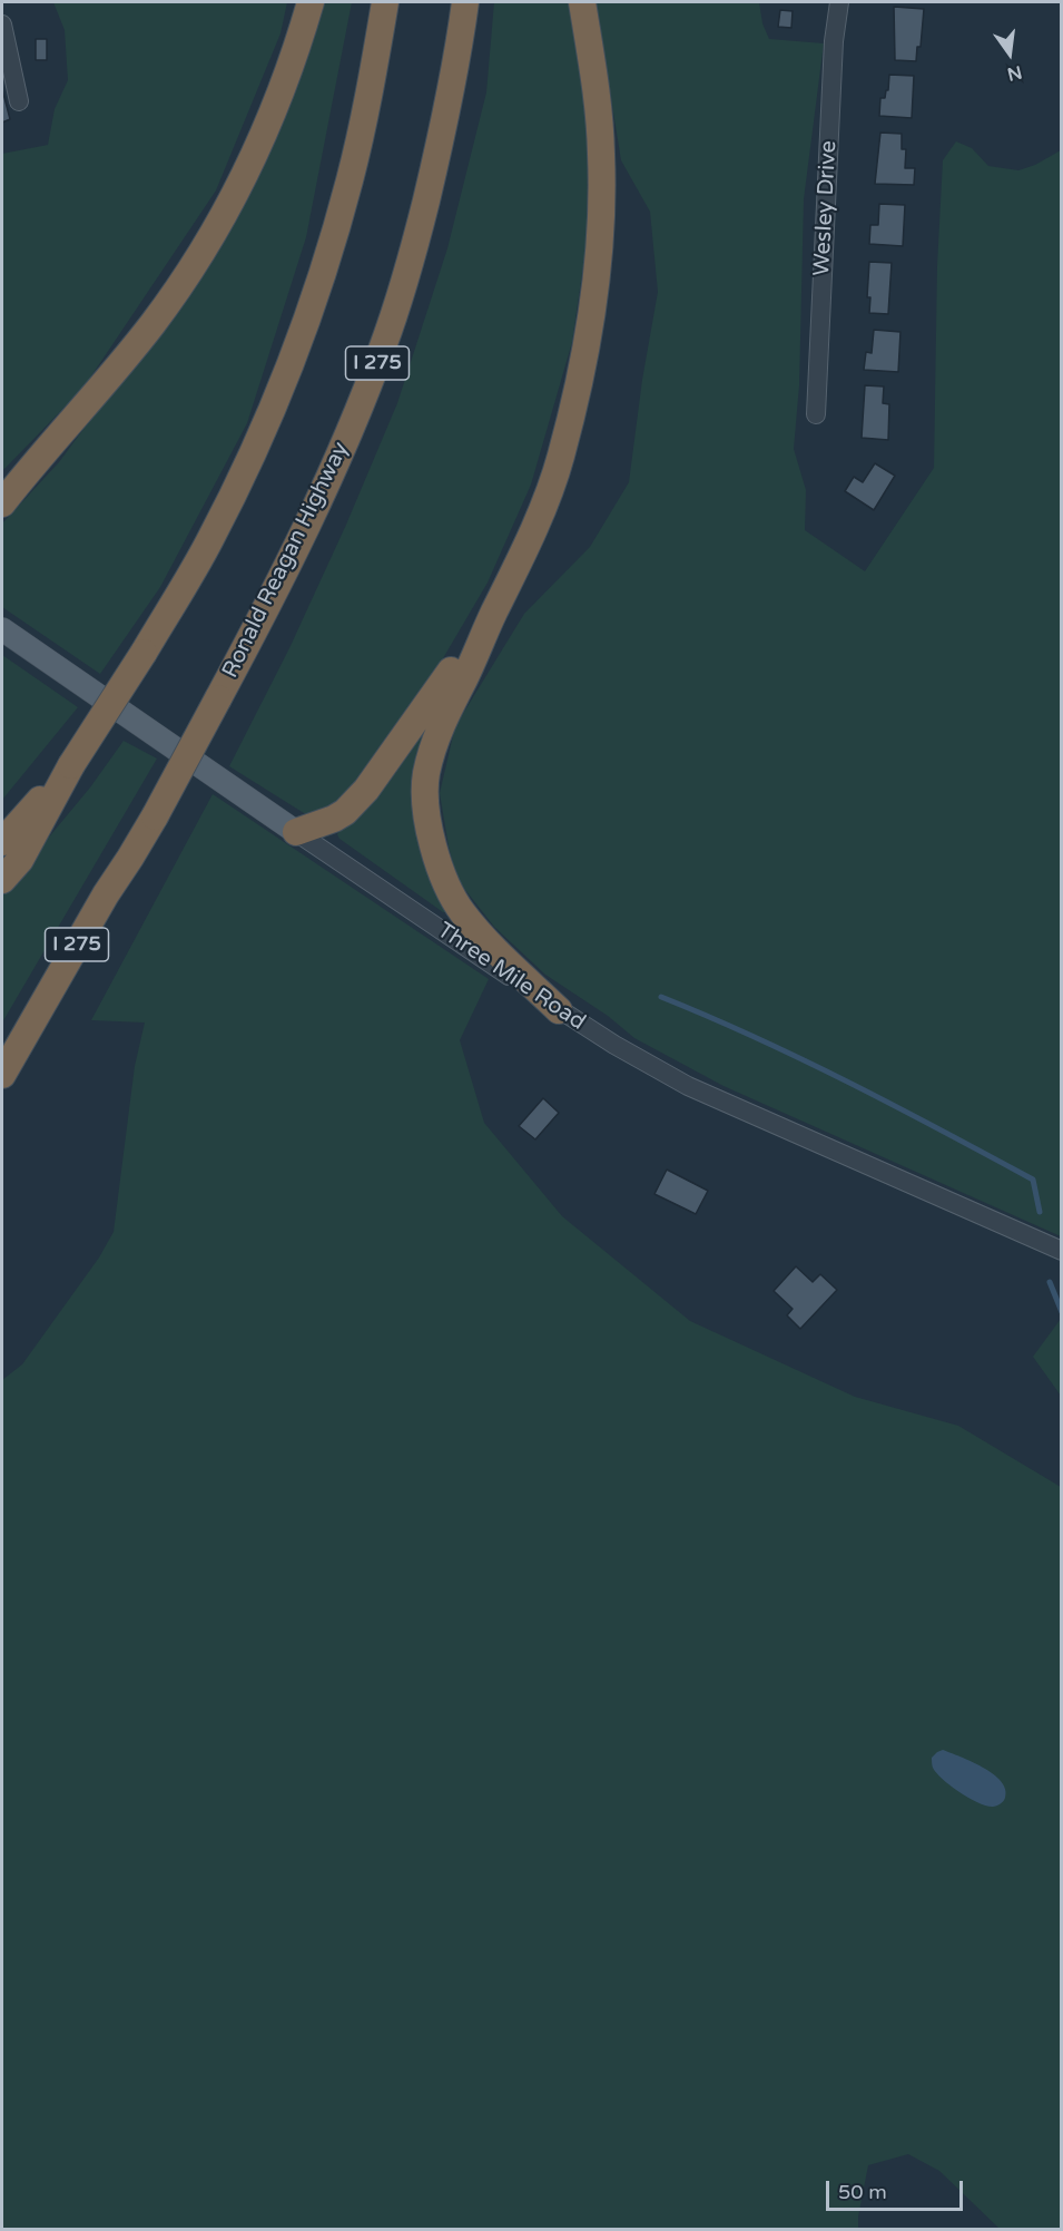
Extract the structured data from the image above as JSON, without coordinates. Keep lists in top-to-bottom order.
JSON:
{
  "streets": {
    "highway": ["I 275", "Ronald Reagan Highway"],
    "main road": ["Three Mile Road"],
    "street": ["Wesley Drive"]
  },
  "scale_bar": "50 m",
  "north": "bottom"
}
